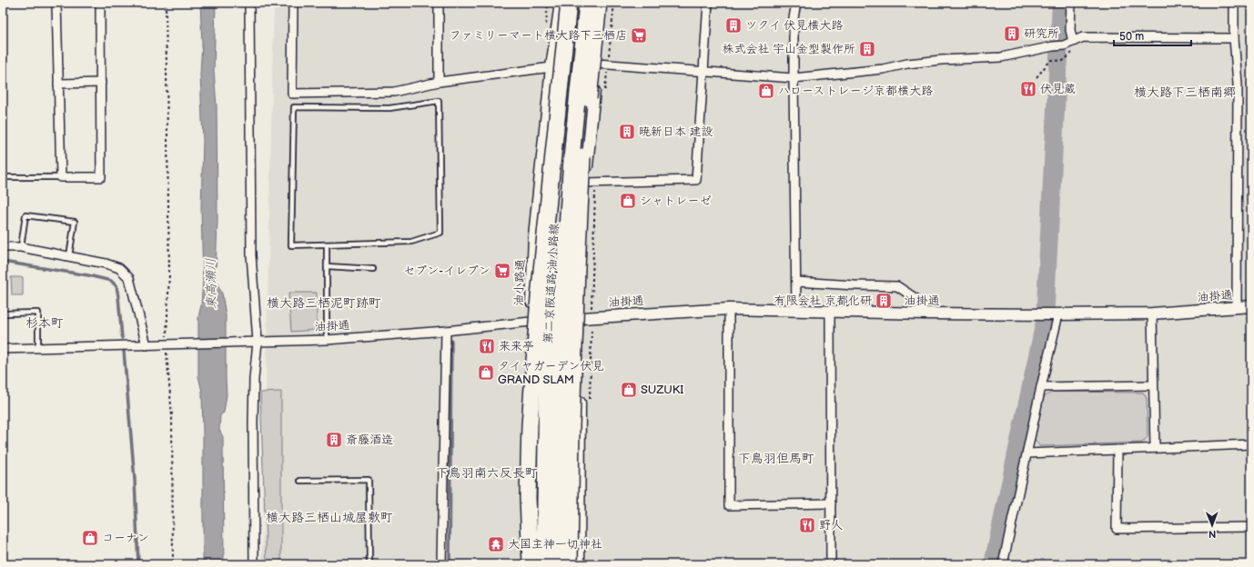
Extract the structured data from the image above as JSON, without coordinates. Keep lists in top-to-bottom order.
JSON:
{
  "streets": {
    "highway": ["第二京阪道路;油小路線"],
    "street": ["油小路通", "油掛通"]
  },
  "crossings": [
    ["油小路通", "油掛通"]
  ],
  "districts": [
    "横大路下三栖南郷",
    "横大路三栖泥町跡町",
    "杉本町",
    "下鳥羽但馬町",
    "下鳥羽南六反長町",
    "横大路三栖山城屋敷町"
  ],
  "water": ["東高瀬川"],
  "places": {
    "building": [
      "ツクイ 伏見横大路",
      "研究所",
      "株式会社 宇山金型製作所",
      "暁新日本 建設",
      "有限会社 京都化研",
      "斎藤酒造"
    ],
    "supermarket": ["ファミリーマート横大路下三栖店", "セブン-イレブン"],
    "restaurant": ["伏見蔵", "来来亭", "野人"],
    "shop": [
      "ハローストレージ京都横大路",
      "シャトレーゼ",
      "タイヤガーデン伏見 GRAND SLAM",
      "SUZUKI",
      "コーナン"
    ],
    "temple": ["大国主神一切神社"]
  },
  "scale_bar": "50 m",
  "north": "bottom"
}
